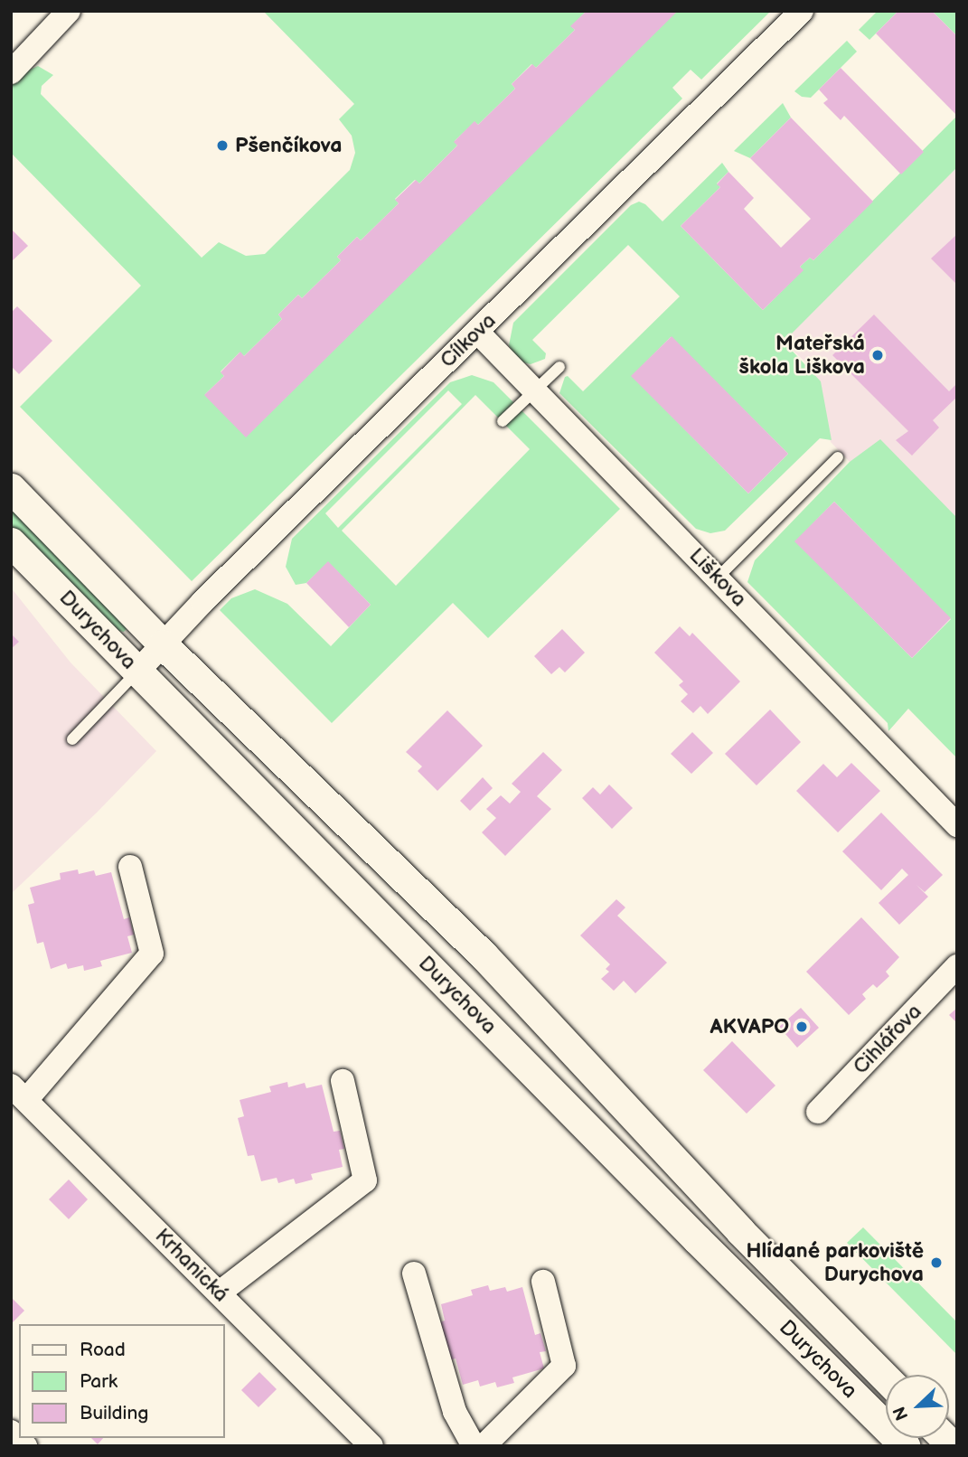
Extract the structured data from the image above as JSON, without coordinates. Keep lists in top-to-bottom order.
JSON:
{
  "streets": {
    "street": [
      "Cílkova",
      "Liškova",
      "Durychova",
      "Cihlářova",
      "Krhanická"
    ]
  },
  "crossings": [
    ["Cílkova", "Liškova"],
    ["Cílkova", "Durychova"]
  ],
  "places": [
    "Pšenčíkova",
    "Mateřská škola Liškova",
    "AKVAPO",
    "Hlídané parkoviště Durychova"
  ],
  "legend": ["Road", "Park", "Building"],
  "north": "bottom left"
}
